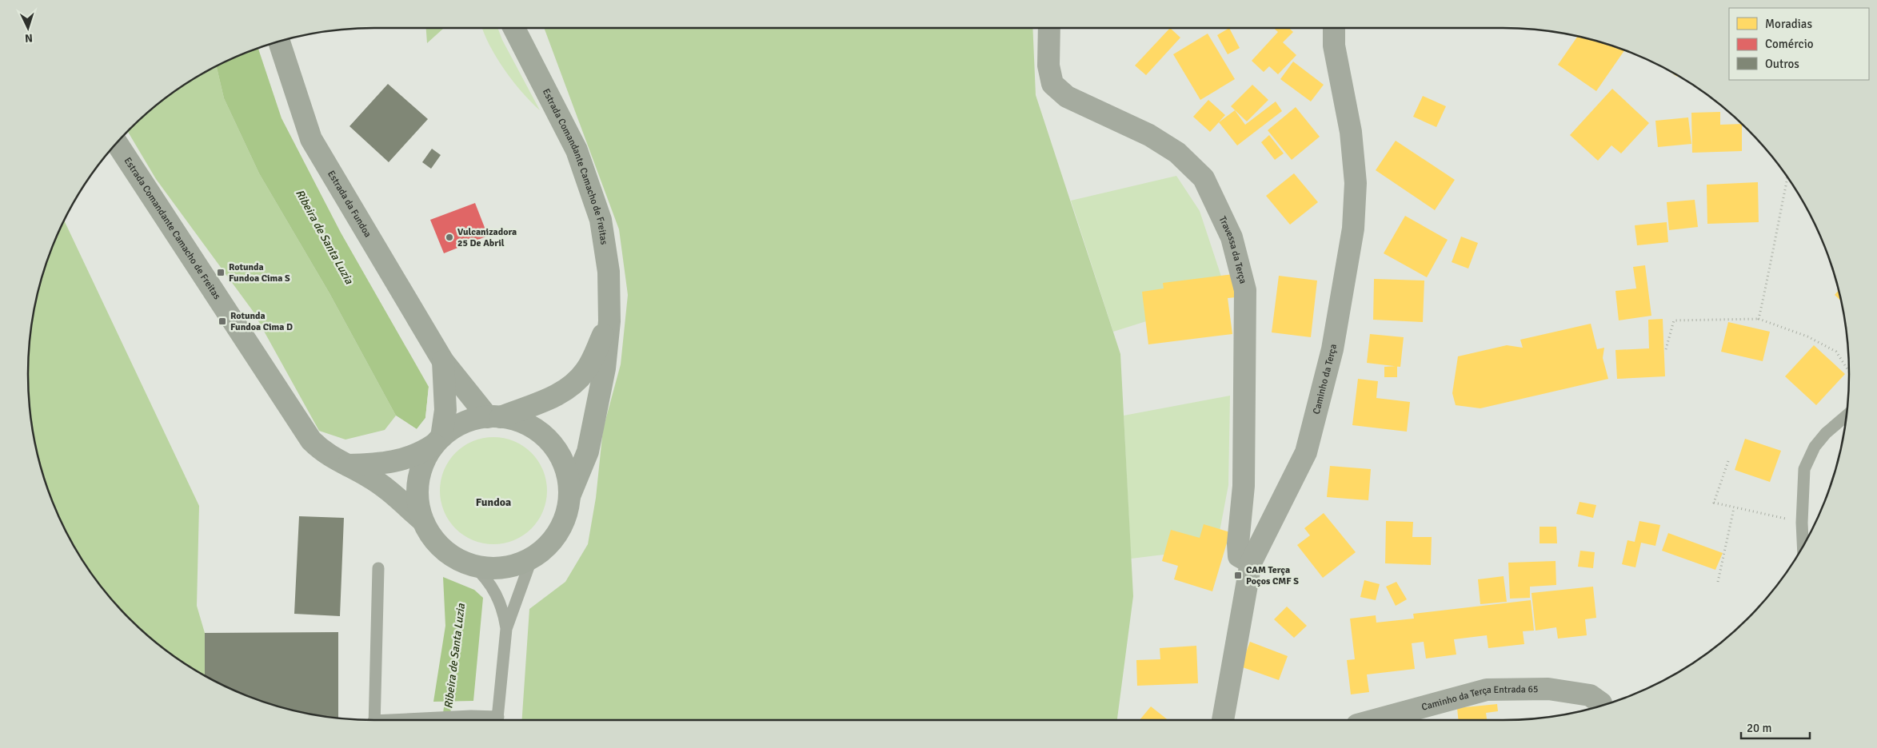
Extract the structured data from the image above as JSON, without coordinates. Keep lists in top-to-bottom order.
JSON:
{
  "streets": {
    "main road": ["Estrada Comandante Camacho de Freitas", "Estrada da Fundoa"],
    "street": ["Travessa da Terça", "Caminho da Terça", "Caminho da Terça Entrada 65"]
  },
  "crossings": [
    ["Estrada Comandante Camacho de Freitas", "Estrada da Fundoa"],
    ["Travessa da Terça", "Caminho da Terça"]
  ],
  "districts": ["Fundoa"],
  "water": ["Ribeira de Santa Luzia"],
  "places": {
    "other": ["Vulcanizadora 25 De Abril"],
    "transit": ["Rotunda Fundoa Cima S", "Rotunda Fundoa Cima D", "CAM Terça Poços CMF S"]
  },
  "legend": ["Moradias", "Comércio", "Outros"],
  "scale_bar": "20 m",
  "north": "bottom"
}
